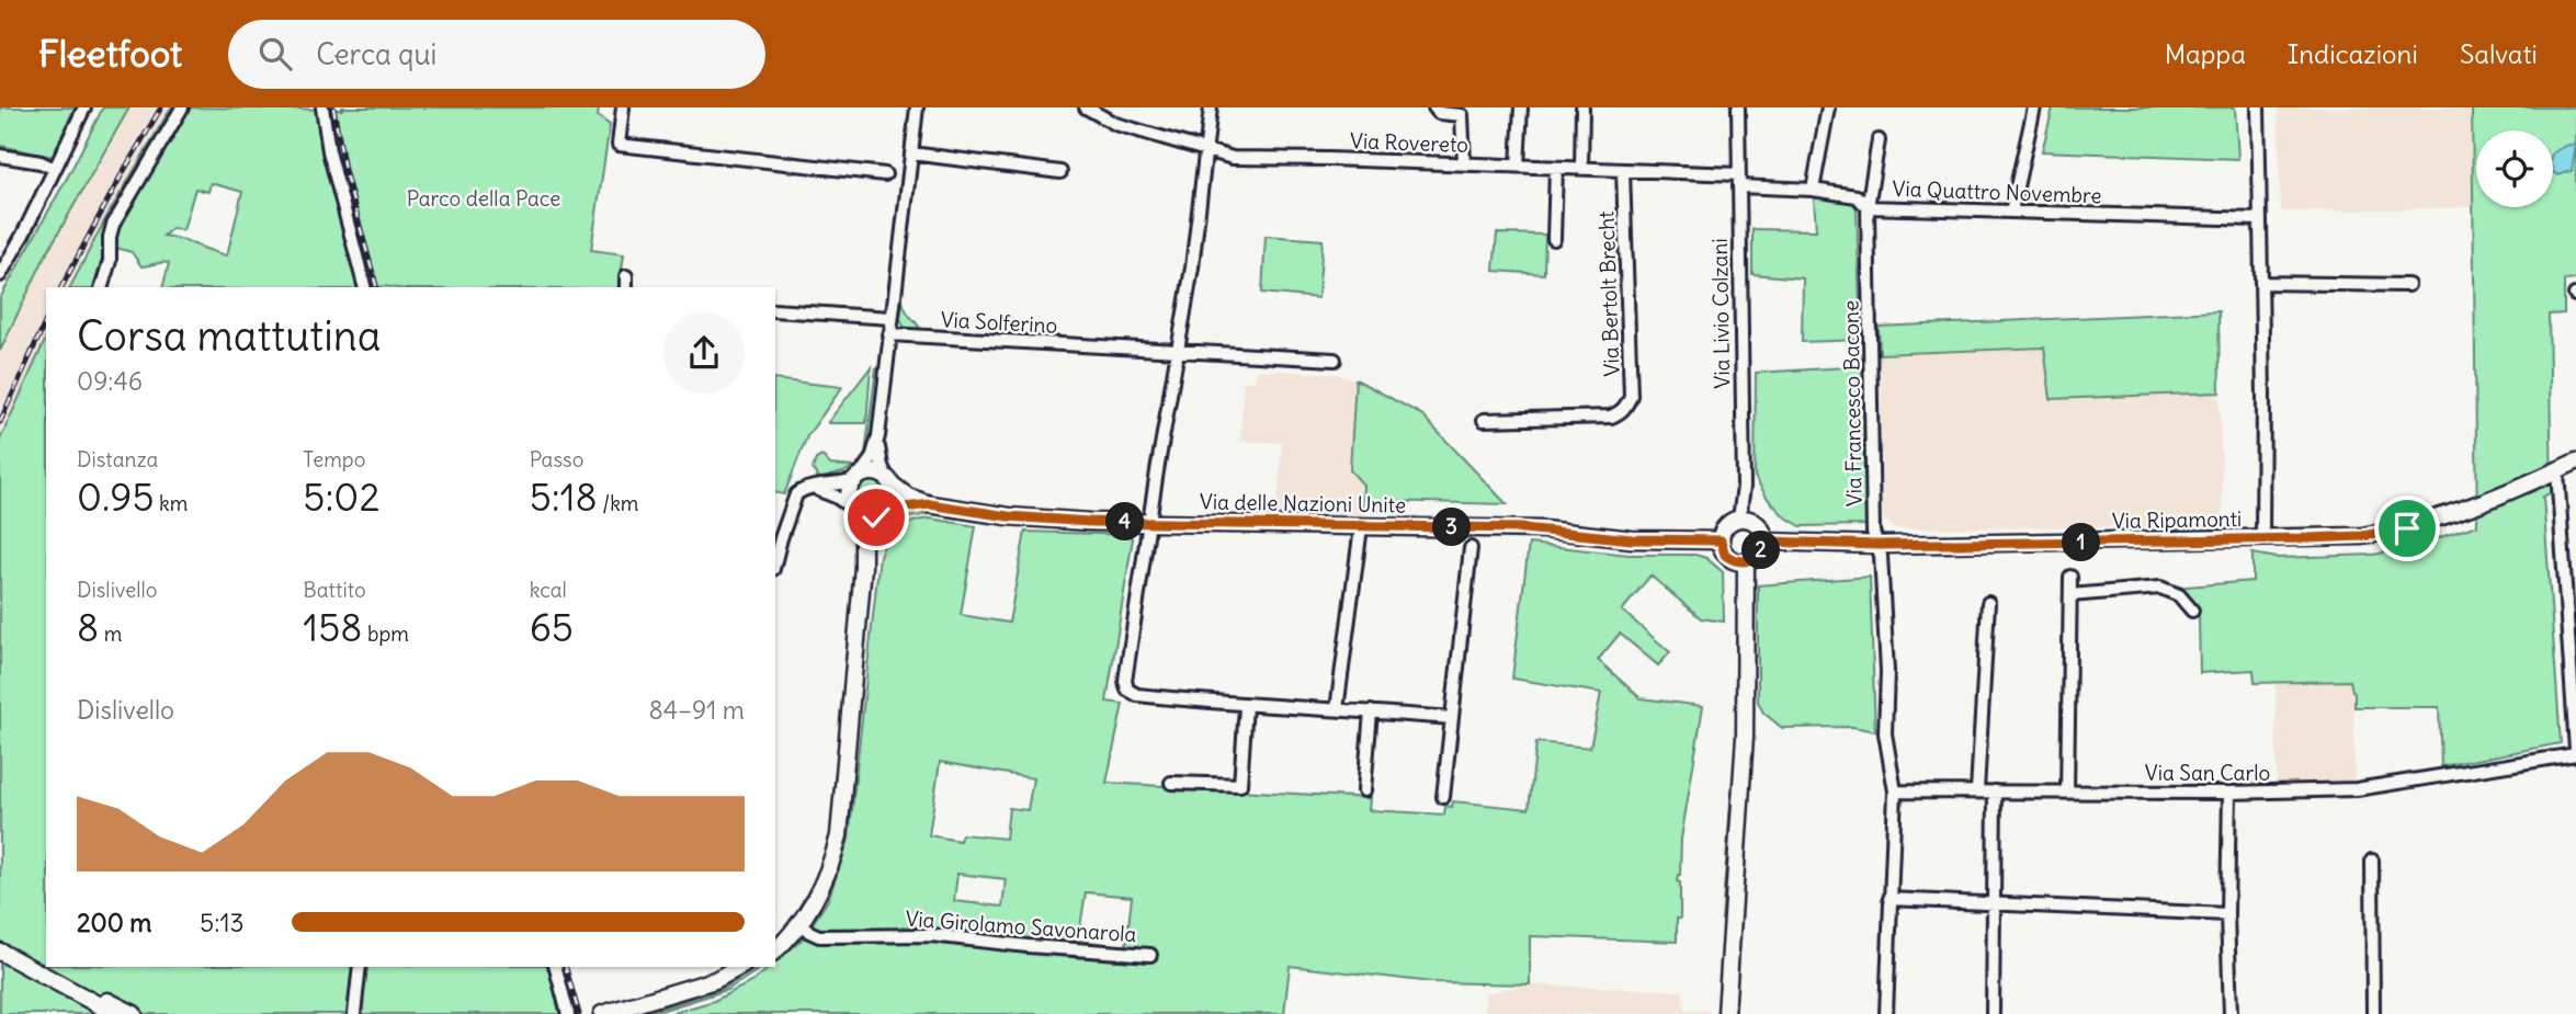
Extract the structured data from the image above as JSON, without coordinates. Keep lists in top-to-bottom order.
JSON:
{
  "streets": {
    "street": [
      "Via Rovereto",
      "Via Quattro Novembre",
      "Via Bertolt Brecht",
      "Via Livio Colzani",
      "Via Solferino",
      "Via Francesco Bacone",
      "Via delle Nazioni Unite",
      "Via Ripamonti",
      "Via San Carlo",
      "Via Girolamo Savonarola"
    ]
  },
  "crossings": [
    ["Via Rovereto", "Via Quattro Novembre"],
    ["Via Rovereto", "Via Bertolt Brecht"],
    ["Via Rovereto", "Via Livio Colzani"],
    ["Via Quattro Novembre", "Via Livio Colzani"],
    ["Via Quattro Novembre", "Via Francesco Bacone"],
    ["Via Livio Colzani", "Via delle Nazioni Unite"],
    ["Via Livio Colzani", "Via Ripamonti"],
    ["Via Francesco Bacone", "Via Ripamonti"],
    ["Via Francesco Bacone", "Via San Carlo"],
    ["Via delle Nazioni Unite", "Via Ripamonti"]
  ],
  "parks": ["Parco della Pace"],
  "page": {
    "header": "Fleetfoot",
    "search": "Cerca qui",
    "nav": ["Mappa", "Indicazioni", "Salvati"],
    "heading": ["Corsa mattutina", "09:46"],
    "stats": [
      ["Distanza", "0.95 km"],
      ["Tempo", "5:02"],
      ["Passo", "5:18 /km"],
      ["Dislivello", "8 m"],
      ["Battito", "158 bpm"],
      ["kcal", "65"]
    ],
    "pins": [
      "4",
      "3",
      "1",
      "2"
    ],
    "chart": ["Dislivello", "84–91 m"],
    "list": [
      {
        "name": "200 m",
        "note": "5:13"
      }
    ]
  }
}
